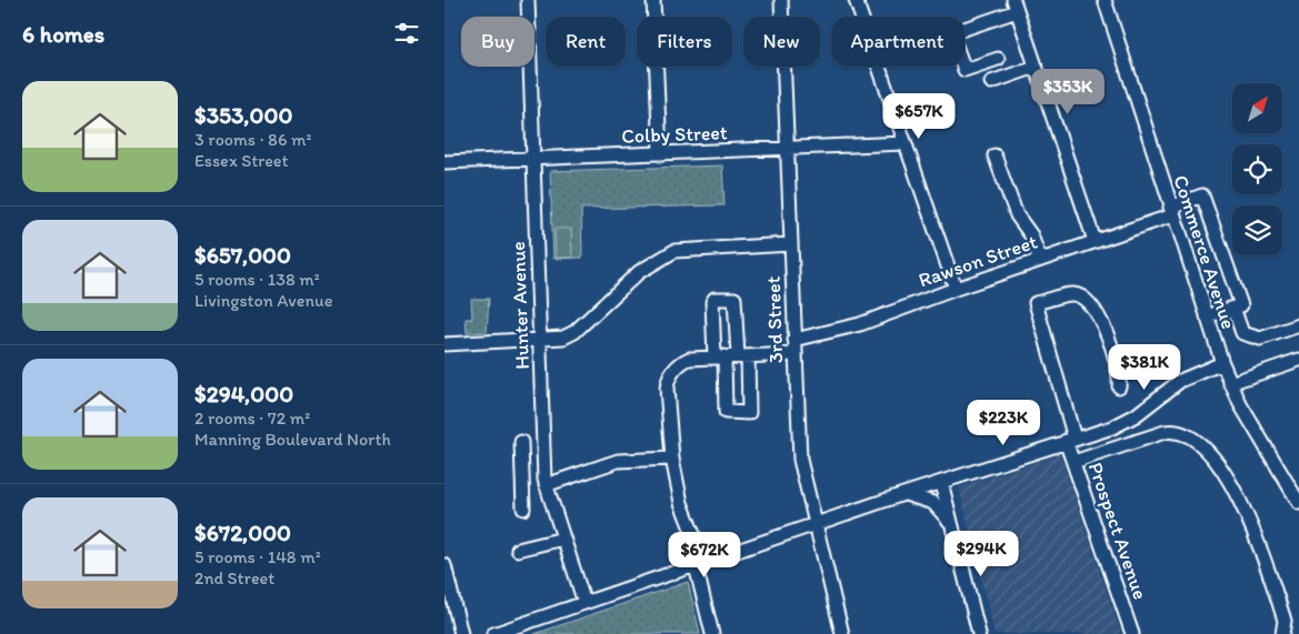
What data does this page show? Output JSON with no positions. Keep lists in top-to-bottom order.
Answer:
{
  "streets": {
    "street": [
      "Colby Street",
      "Commerce Avenue",
      "Rawson Street",
      "Hunter Avenue",
      "3rd Street",
      "Prospect Avenue"
    ]
  },
  "crossings": [
    ["Colby Street", "Hunter Avenue"],
    ["Colby Street", "3rd Street"],
    ["Commerce Avenue", "Rawson Street"],
    ["Rawson Street", "3rd Street"]
  ],
  "north": "top right",
  "page": {
    "heading": "6 homes",
    "chip": [
      "Buy",
      "Rent",
      "Filters",
      "New",
      "Apartment"
    ],
    "list": [
      {
        "name": "$353,000",
        "note": "3 rooms · 86 m² · Essex Street"
      },
      {
        "name": "$657,000",
        "note": "5 rooms · 138 m² · Livingston Avenue"
      },
      {
        "name": "$294,000",
        "note": "2 rooms · 72 m² · Manning Boulevard North"
      },
      {
        "name": "$672,000",
        "note": "5 rooms · 148 m² · 2nd Street"
      }
    ],
    "price": [
      "$353K",
      "$657K",
      "$381K",
      "$223K",
      "$294K",
      "$672K"
    ]
  }
}
